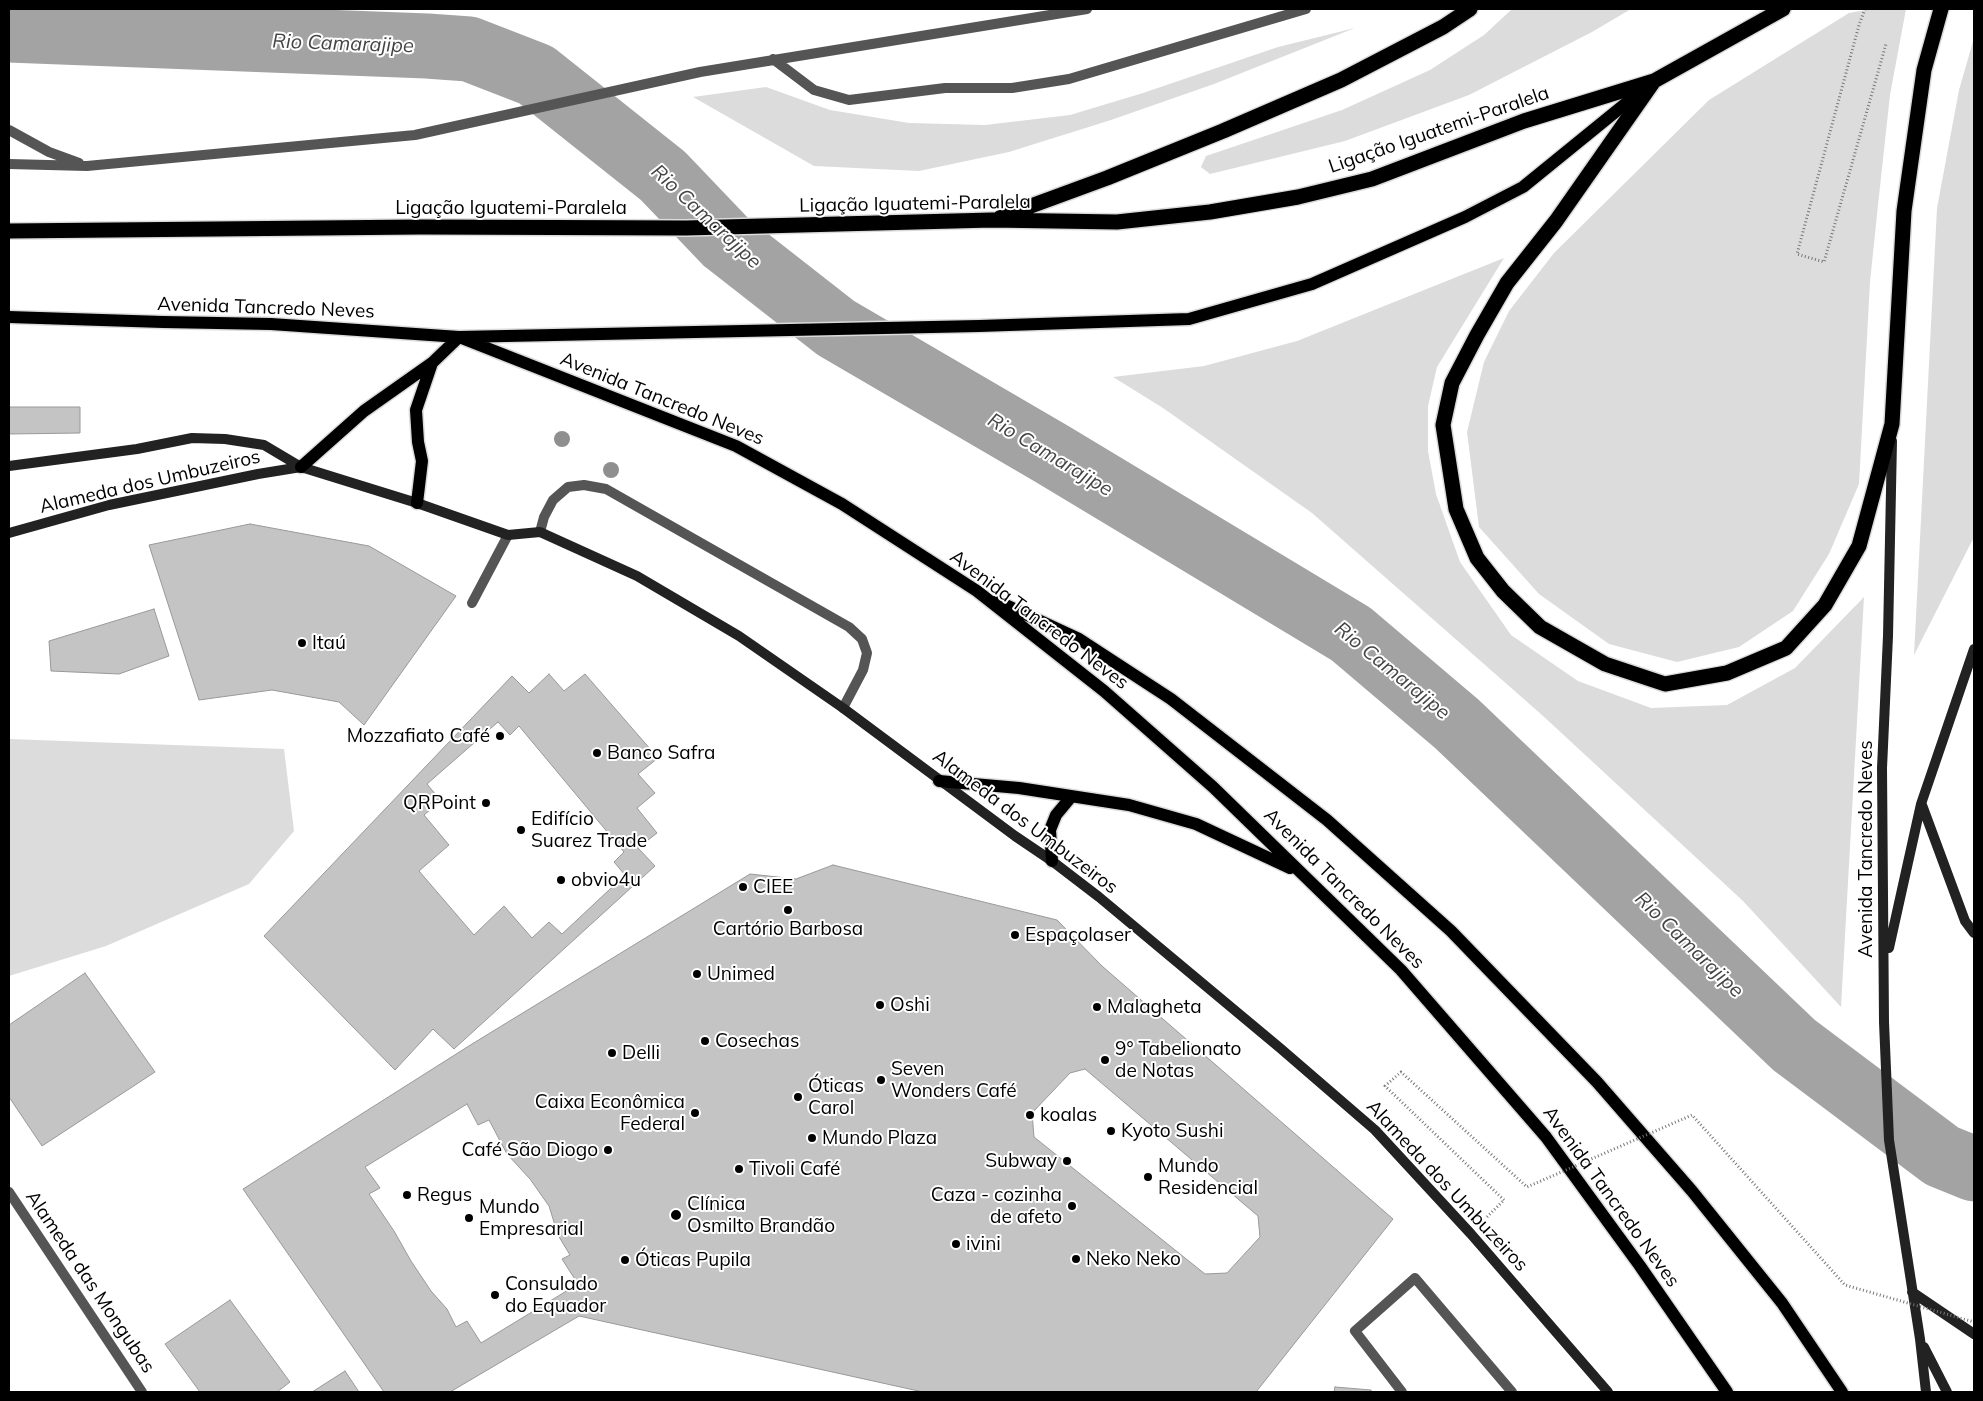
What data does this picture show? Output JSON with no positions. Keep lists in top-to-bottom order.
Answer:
{
  "streets": {
    "highway": ["Ligação Iguatemi-Paralela"],
    "main road": ["Avenida Tancredo Neves"],
    "street": ["Alameda dos Umbuzeiros", "Alameda das Mongubas"]
  },
  "water": ["Rio Camarajipe"],
  "places": [
    "Itaú",
    "Mozzafiato Café",
    "Banco Safra",
    "QRPoint",
    "Edifício Suarez Trade",
    "obvio4u",
    "CIEE",
    "Cartório Barbosa",
    "Espaçolaser",
    "Unimed",
    "Oshi",
    "Malagheta",
    "Cosechas",
    "Delli",
    "9° Tabelionato de Notas",
    "Seven Wonders Café",
    "Óticas Carol",
    "Caixa Econômica Federal",
    "koalas",
    "Kyoto Sushi",
    "Mundo Plaza",
    "Café São Diogo",
    "Subway",
    "Tivoli Café",
    "Mundo Residencial",
    "Regus",
    "Caza - cozinha de afeto",
    "Clínica Osmilto Brandão",
    "Mundo Empresarial",
    "ivini",
    "Neko Neko",
    "Óticas Pupila",
    "Consulado do Equador"
  ]
}
